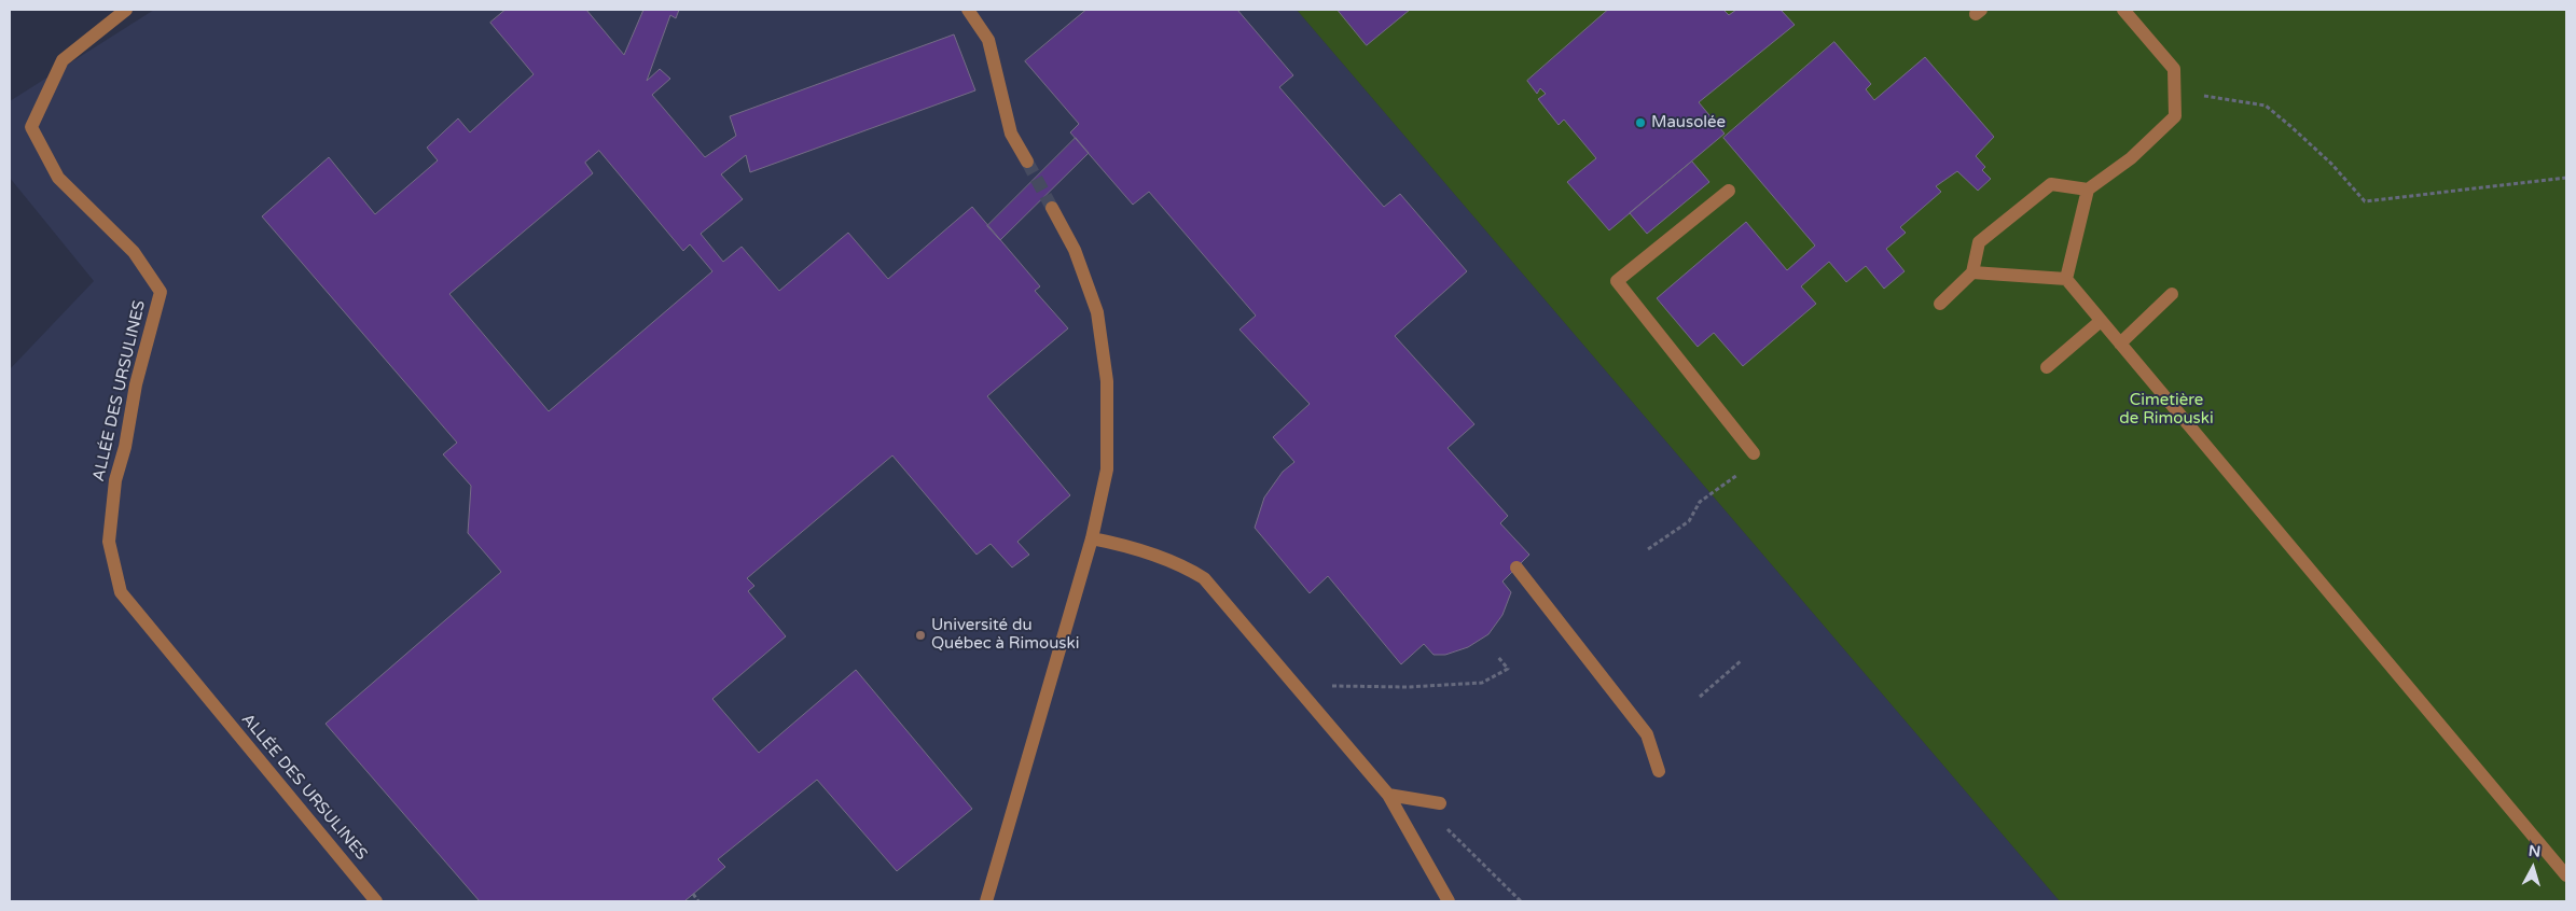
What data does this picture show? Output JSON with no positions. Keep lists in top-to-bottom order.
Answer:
{
  "streets": {
    "street": ["ALLÉE DES URSULINES"]
  },
  "parks": ["Cimetière de Rimouski"],
  "places": ["Mausolée", "Université du Québec à Rimouski"],
  "north": "top"
}
